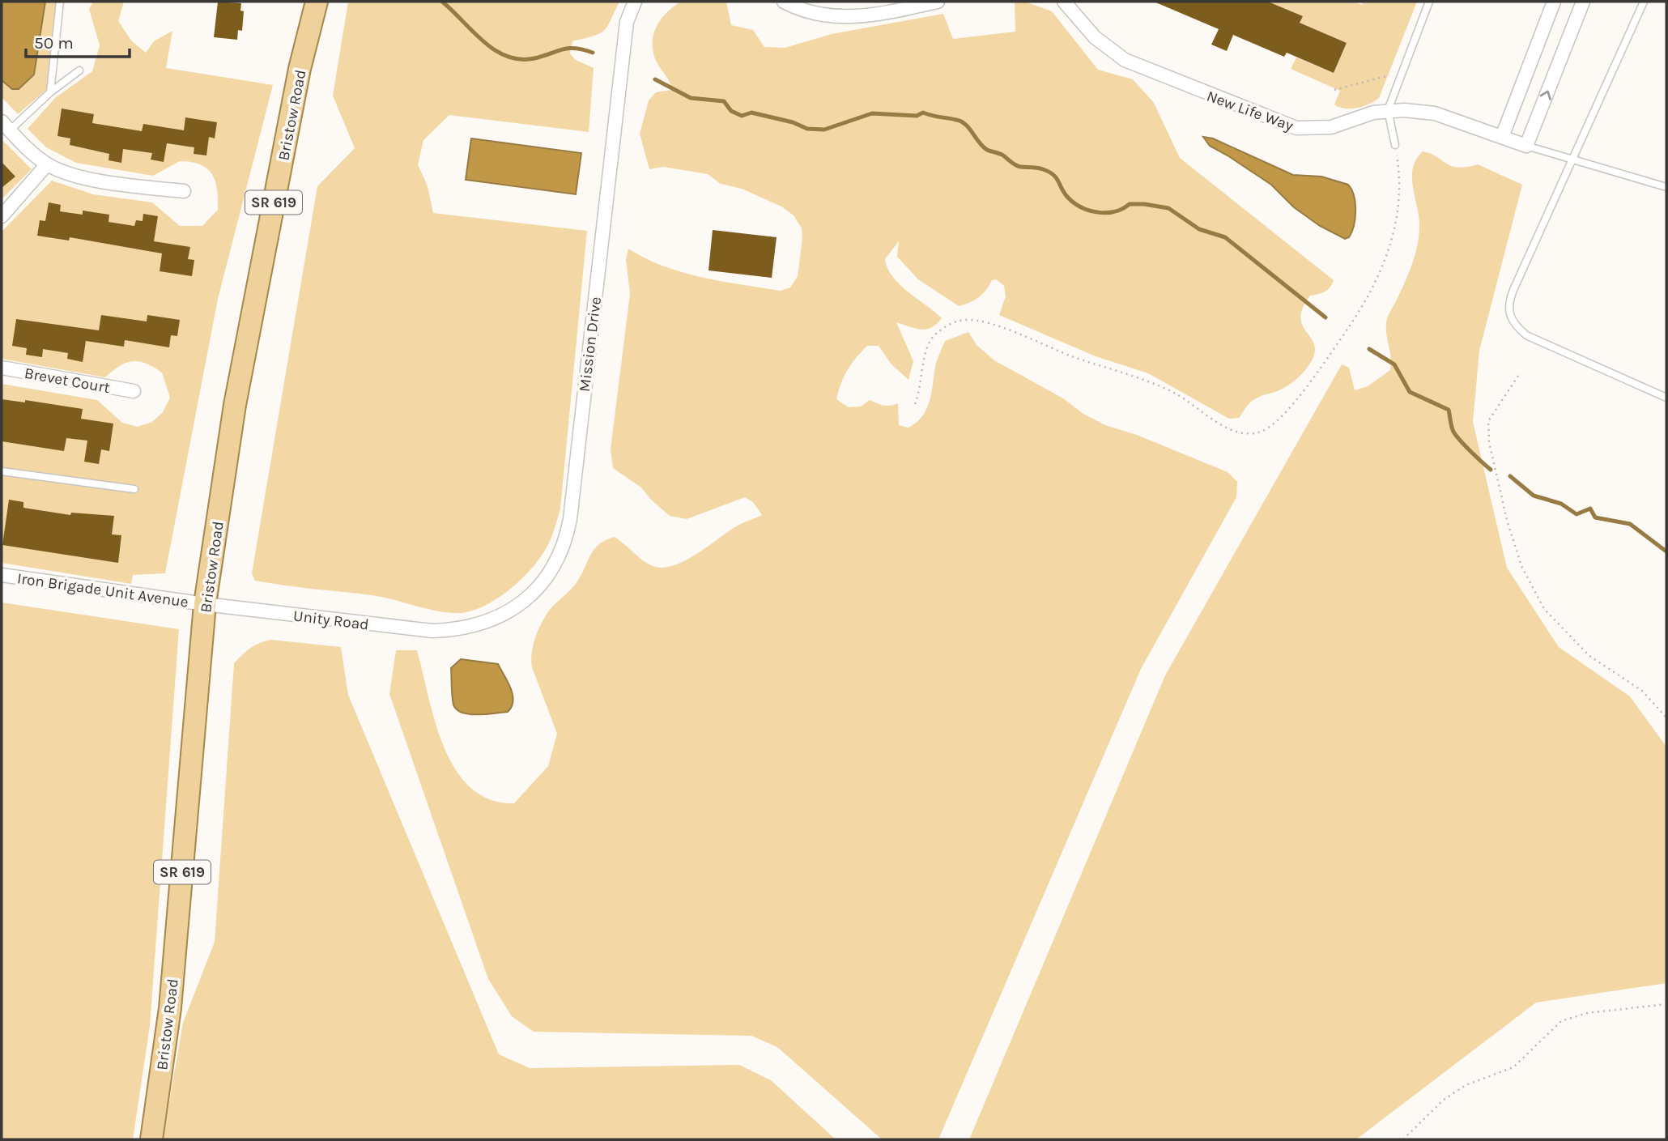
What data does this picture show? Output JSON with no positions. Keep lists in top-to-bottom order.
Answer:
{
  "streets": {
    "main road": ["Bristow Road", "SR 619"],
    "street": [
      "New Life Way",
      "Mission Drive",
      "Brevet Court",
      "Iron Brigade Unit Avenue",
      "Unity Road"
    ]
  },
  "crossings": [
    ["Bristow Road", "Iron Brigade Unit Avenue"],
    ["Bristow Road", "Unity Road"],
    ["Mission Drive", "Unity Road"],
    ["Iron Brigade Unit Avenue", "Unity Road"]
  ],
  "scale_bar": "50 m"
}
